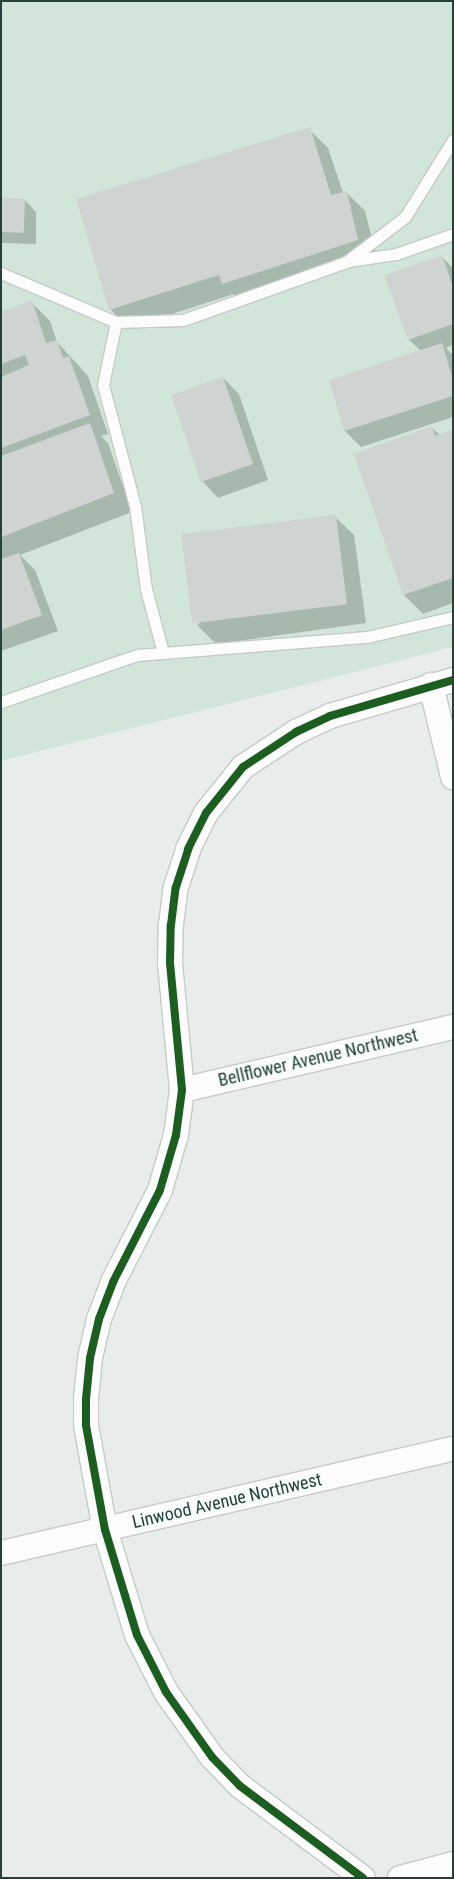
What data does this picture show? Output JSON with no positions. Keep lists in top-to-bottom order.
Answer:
{
  "streets": {
    "street": ["Bellflower Avenue Northwest", "Linwood Avenue Northwest"]
  }
}
